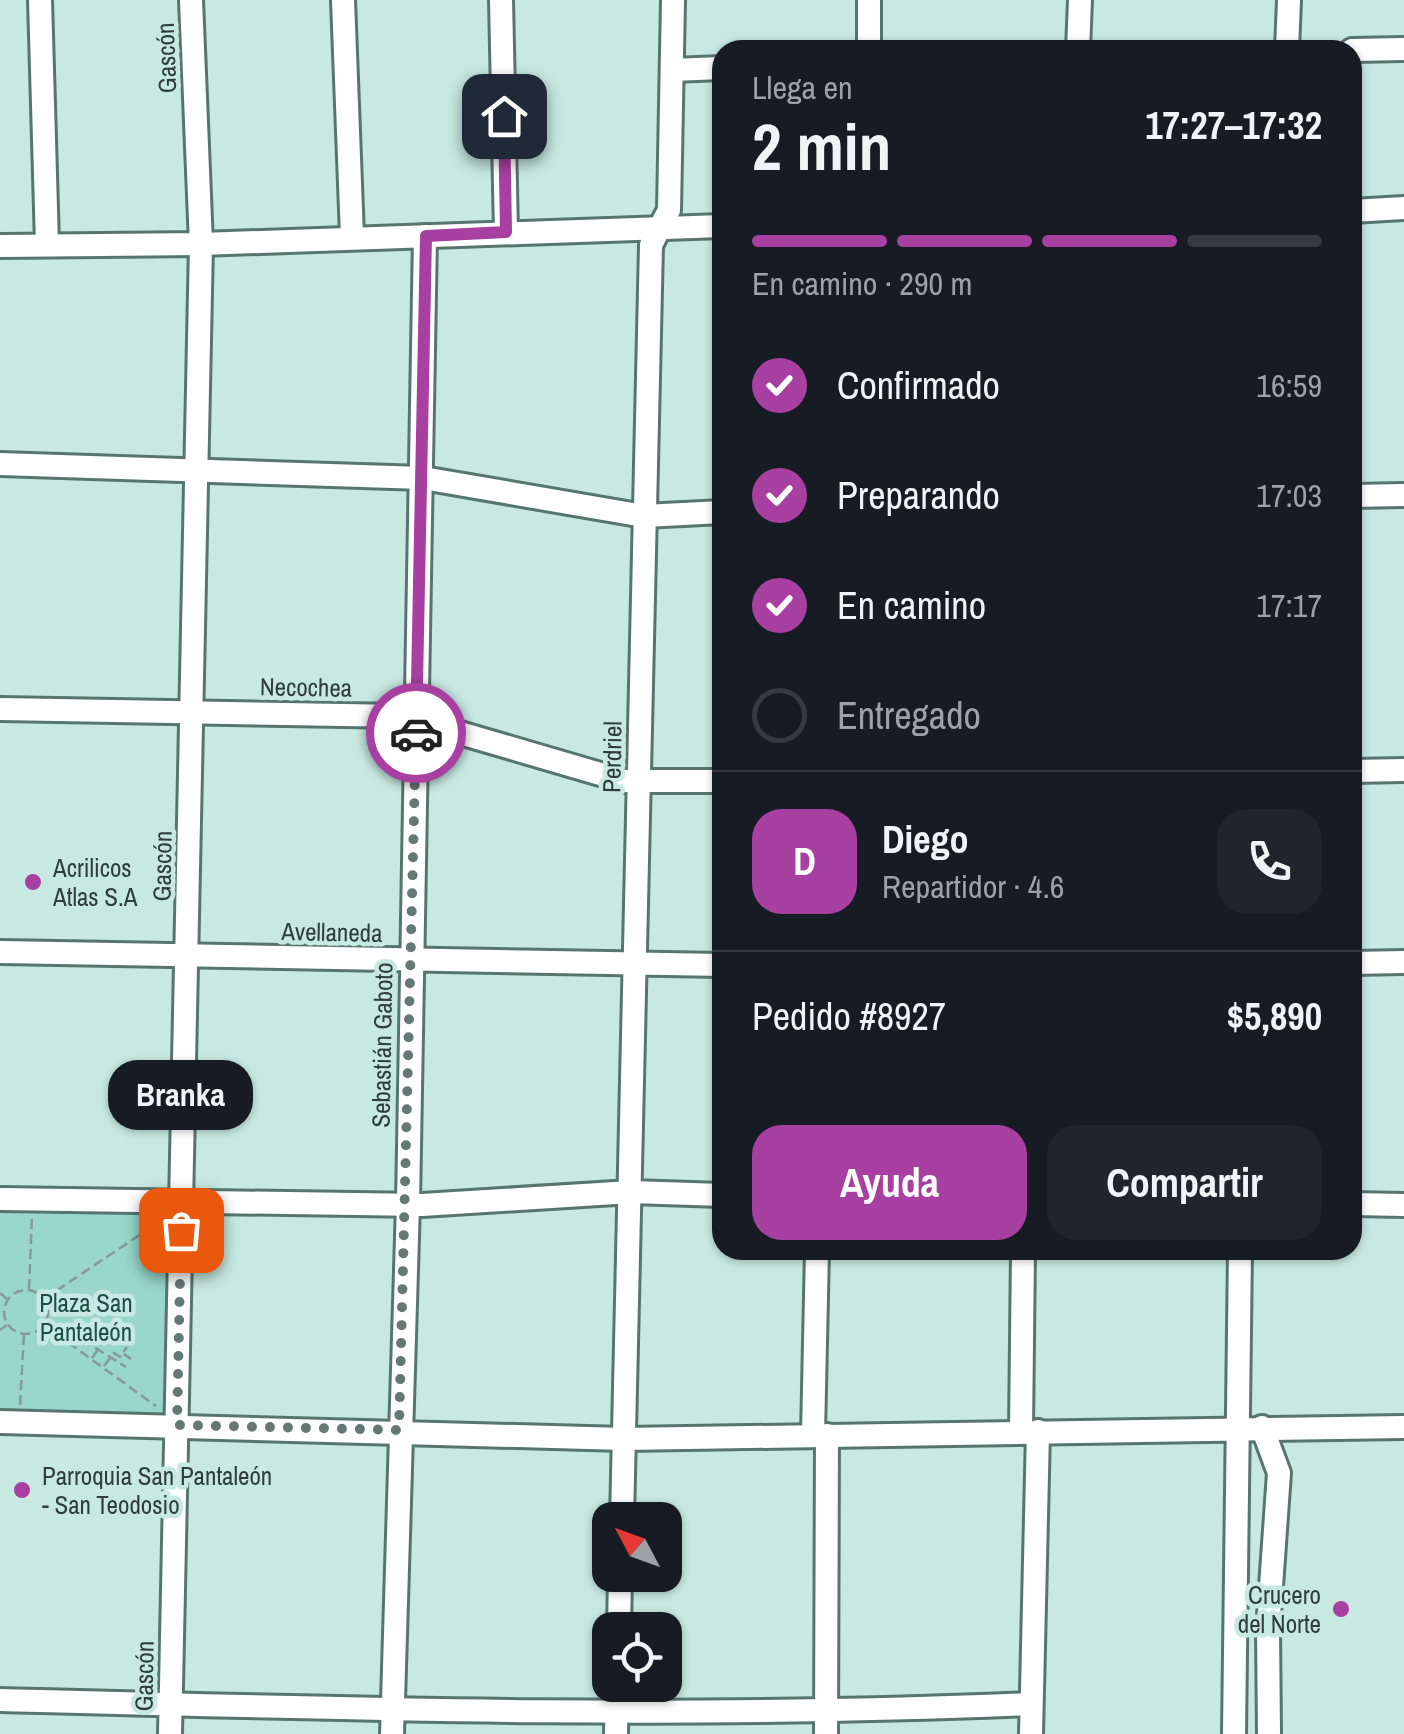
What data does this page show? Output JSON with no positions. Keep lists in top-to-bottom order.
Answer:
{
  "streets": {
    "street": [
      "Gascón",
      "Necochea",
      "Perdriel",
      "Avellaneda",
      "Sebastián Gaboto"
    ]
  },
  "crossings": [
    ["Gascón", "Necochea"],
    ["Gascón", "Avellaneda"],
    ["Necochea", "Perdriel"],
    ["Necochea", "Sebastián Gaboto"],
    ["Perdriel", "Avellaneda"],
    ["Avellaneda", "Sebastián Gaboto"]
  ],
  "parks": ["Plaza San Pantaleón"],
  "places": [
    "Acrilicos Atlas S.A",
    "Branka",
    "Parroquia San Pantaleón - San Teodosio",
    "Crucero del Norte"
  ],
  "north": "top left",
  "page": {
    "heading": ["2 min", "Llega en", "17:27–17:32"],
    "panel": [
      "Diego",
      "Repartidor · 4.6",
      "Pedido #8927",
      "$5,890"
    ],
    "bar": "En camino · 290 m",
    "list": [
      ["Confirmado", "16:59"],
      ["Preparando", "17:03"],
      ["En camino", "17:17"],
      "Entregado"
    ],
    "round": "D",
    "bubble": "Branka",
    "buttons": ["Ayuda", "Compartir"]
  }
}
